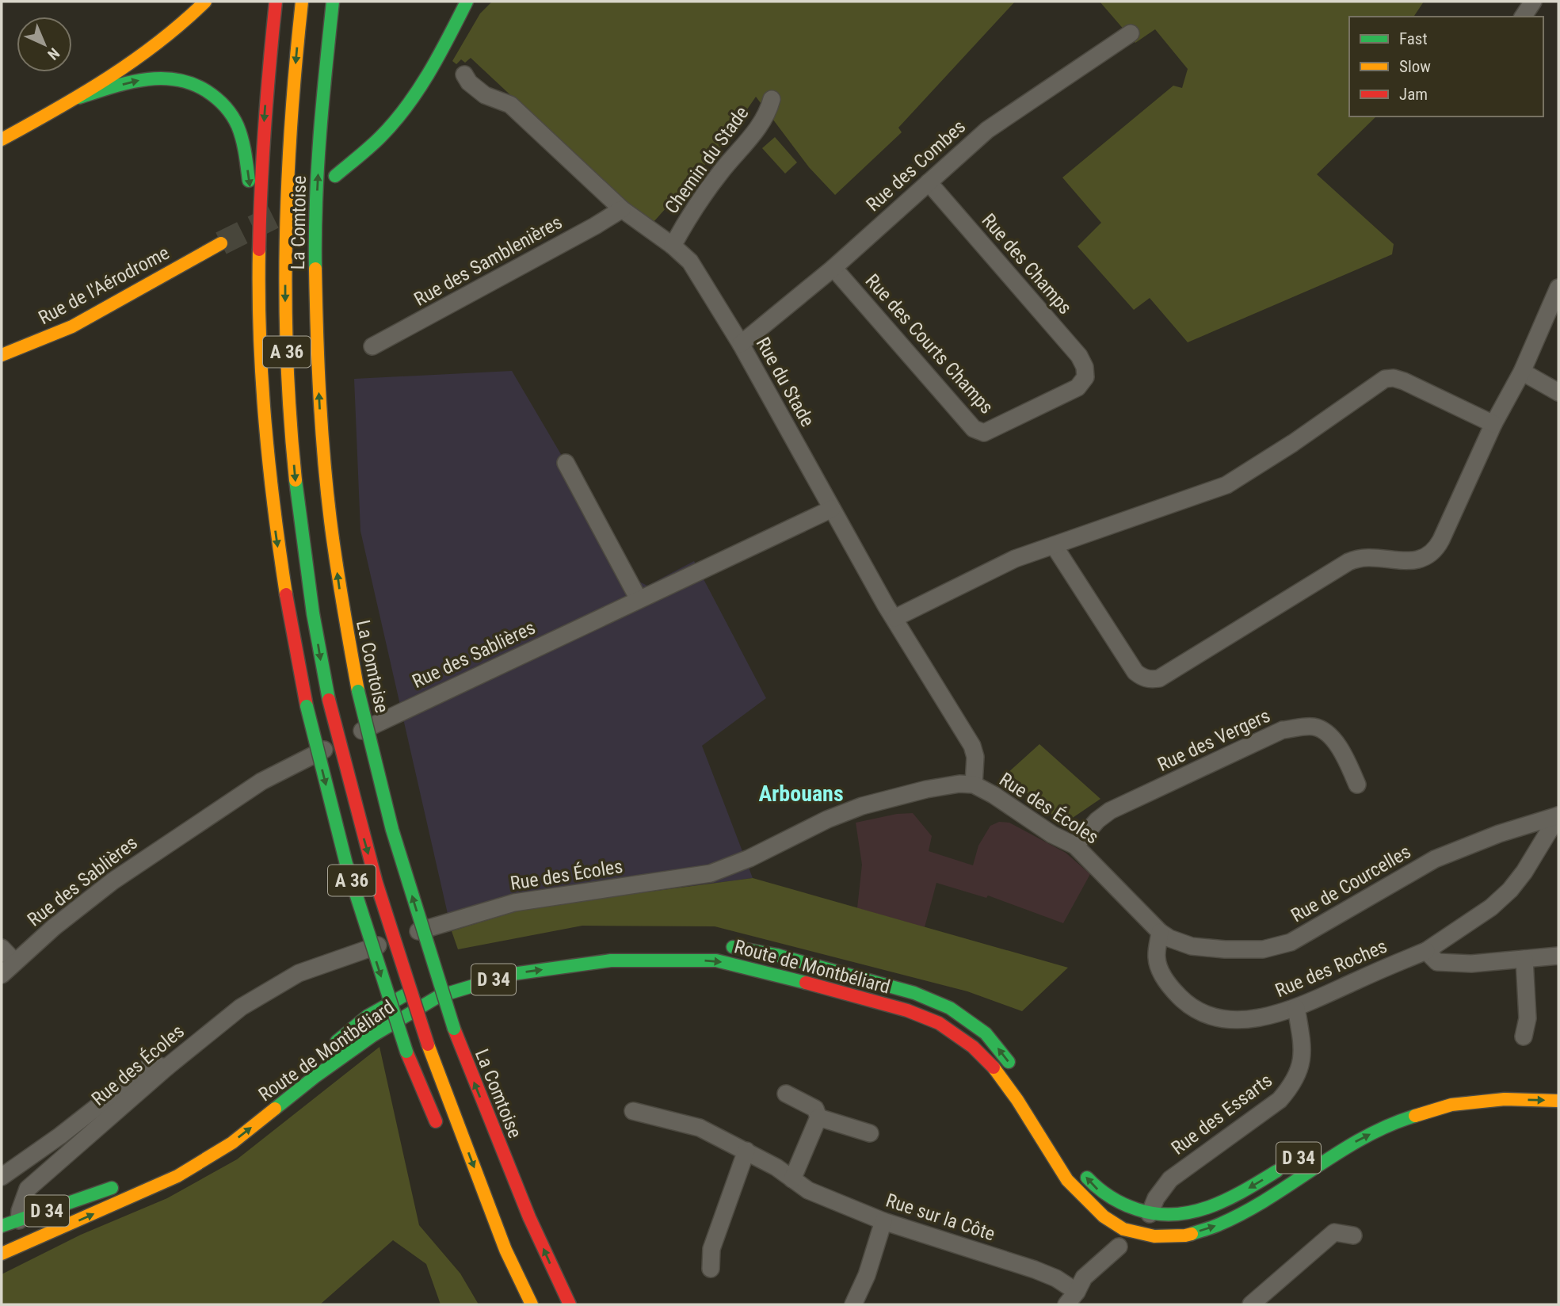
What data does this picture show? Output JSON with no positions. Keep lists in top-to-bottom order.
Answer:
{
  "streets": {
    "main road": [
      "La Comtoise",
      "Rue de l'Aérodrome",
      "A 36",
      "Route de Montbéliard",
      "D 34"
    ],
    "street": [
      "Chemin du Stade",
      "Rue des Combes",
      "Rue des Samblenières",
      "Rue des Champs",
      "Rue des Courts Champs",
      "Rue du Stade",
      "Rue des Sablières",
      "Rue des Vergers",
      "Rue des Écoles",
      "Rue de Courcelles",
      "Rue des Roches",
      "Rue des Essarts",
      "Rue sur la Côte"
    ]
  },
  "crossings": [
    ["Chemin du Stade", "Rue du Stade"],
    ["Rue des Combes", "Rue des Champs"],
    ["Rue des Combes", "Rue des Courts Champs"],
    ["Rue des Combes", "Rue du Stade"],
    ["Rue des Samblenières", "Rue du Stade"],
    ["Rue des Champs", "Rue des Courts Champs"],
    ["Rue du Stade", "Rue des Sablières"],
    ["Rue du Stade", "Rue des Écoles"],
    ["Rue des Vergers", "Rue des Écoles"],
    ["Rue des Écoles", "Rue de Courcelles"],
    ["Rue des Écoles", "Rue des Roches"],
    ["Rue des Écoles", "D 34"],
    ["Rue de Courcelles", "Rue des Roches"],
    ["Rue des Roches", "Rue des Essarts"],
    ["D 34", "Rue des Essarts"]
  ],
  "districts": ["Arbouans"],
  "legend": ["Fast", "Slow", "Jam"],
  "north": "bottom right"
}
